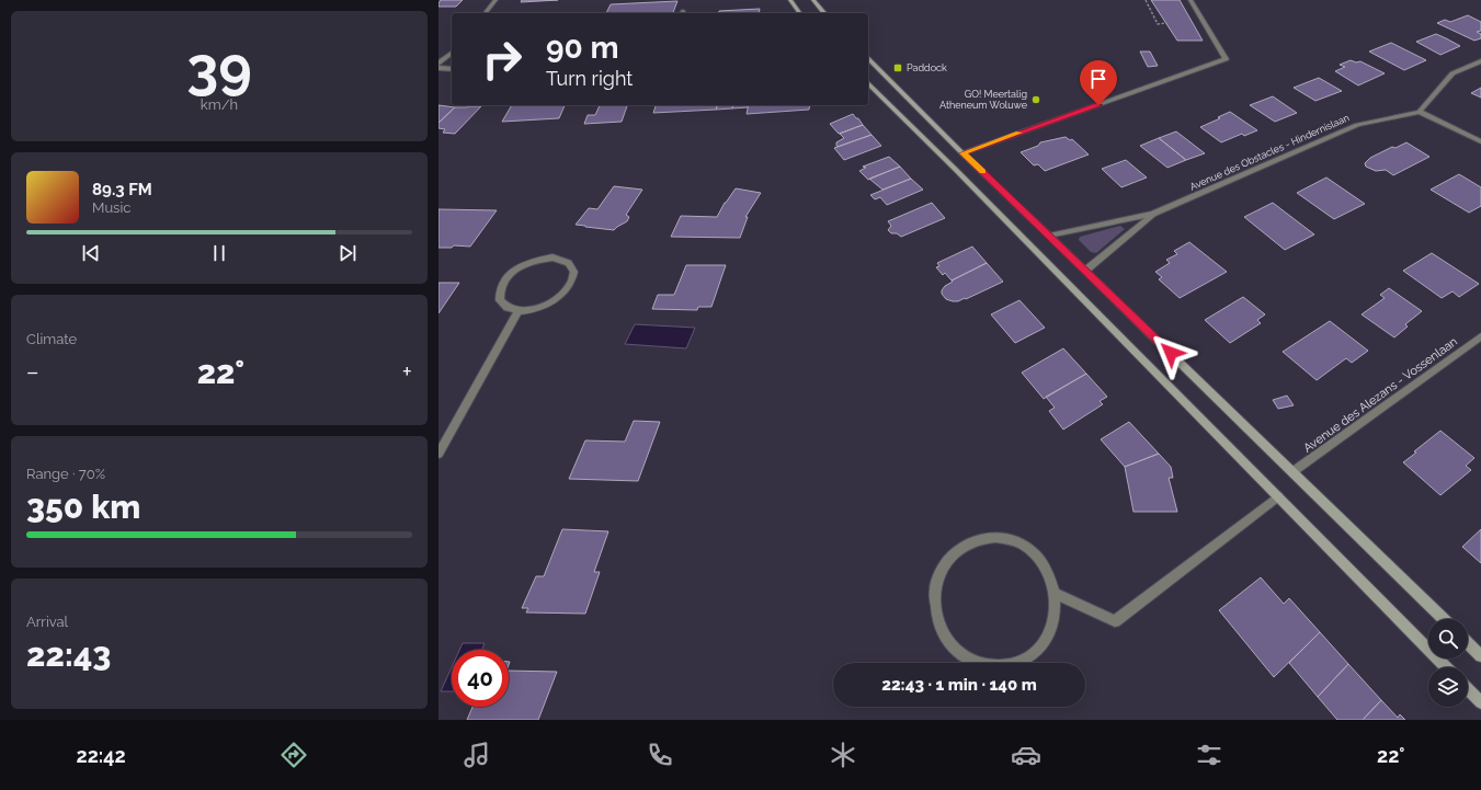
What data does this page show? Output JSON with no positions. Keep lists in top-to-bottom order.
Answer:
{
  "streets": {
    "street": ["Avenue des Obstacles - Hindernislaan", "Avenue des Alezans - Vossenlaan"]
  },
  "places": {
    "transit": ["Paddock"],
    "other": ["GO! Meertalig Atheneum Woluwe"]
  },
  "page": {
    "tile": [
      ["39", "km/h"],
      "Climate",
      ["Range · 70%", "350 km"],
      ["Arrival", "22:43"]
    ],
    "turn": ["90 m", "Turn right"],
    "song": ["89.3 FM", "Music"],
    "heat": ["−", "22°", "+"],
    "limit": "40",
    "trip": "22:43 · 1 min · 140 m",
    "tabs": ["22:42", "22°"]
  }
}
